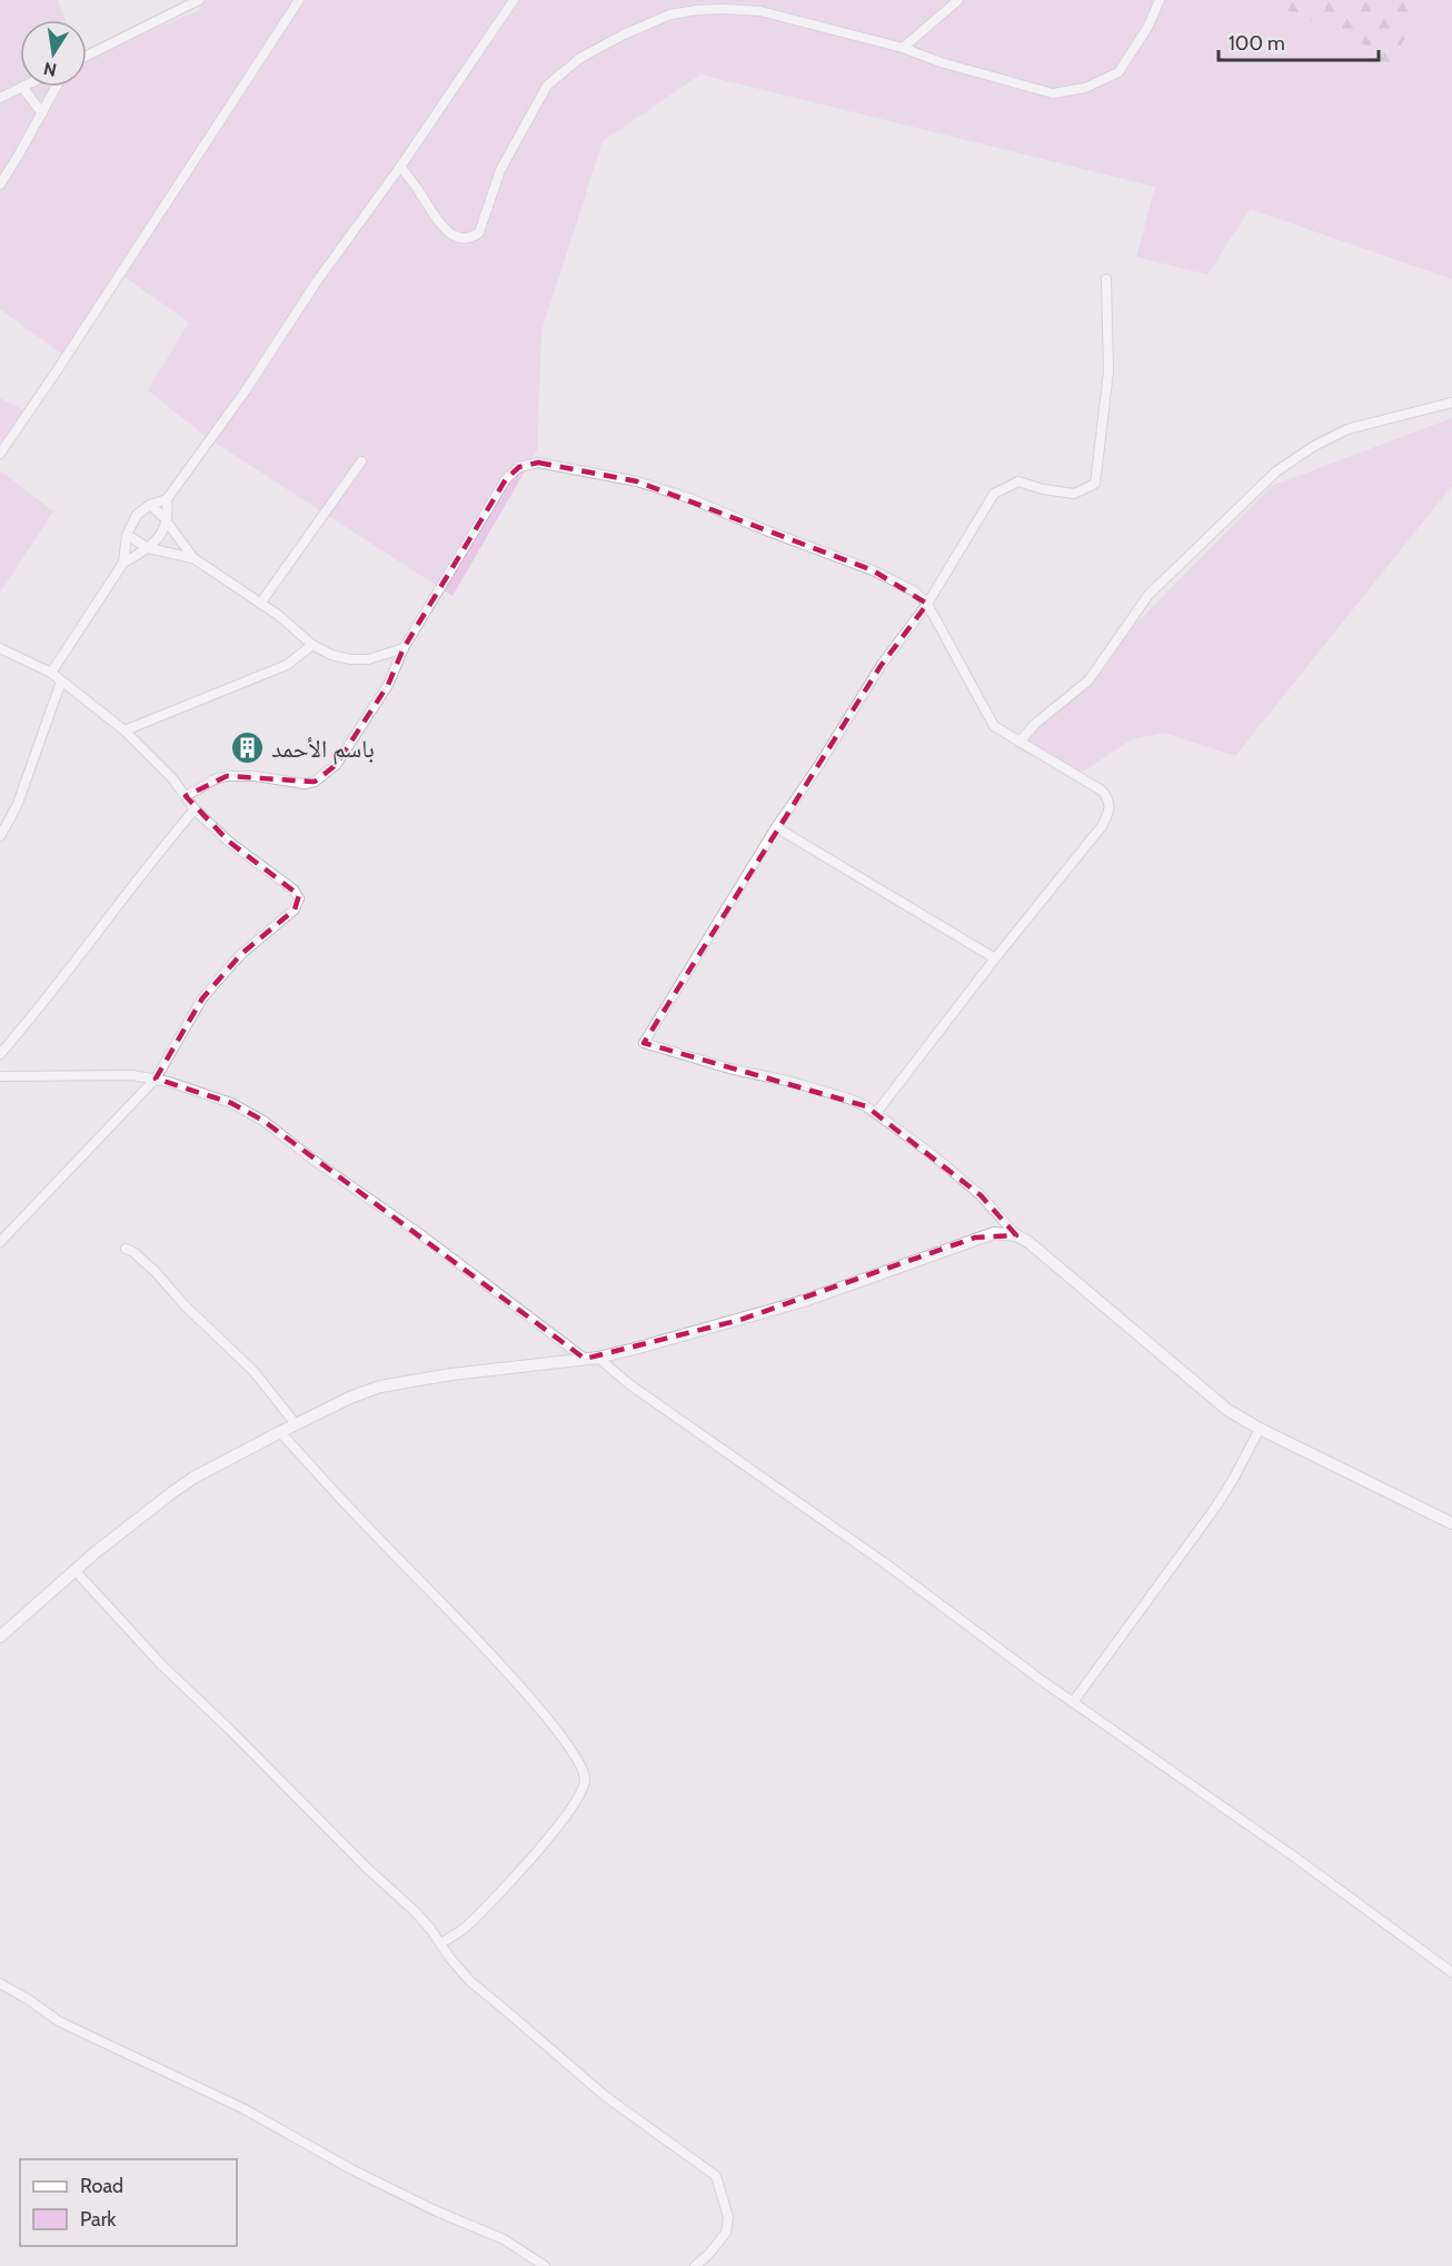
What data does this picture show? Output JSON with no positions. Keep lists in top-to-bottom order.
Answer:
{
  "places": {
    "building": ["باسم الأحمد"]
  },
  "legend": ["Road", "Park"],
  "scale_bar": "100 m",
  "north": "bottom"
}
